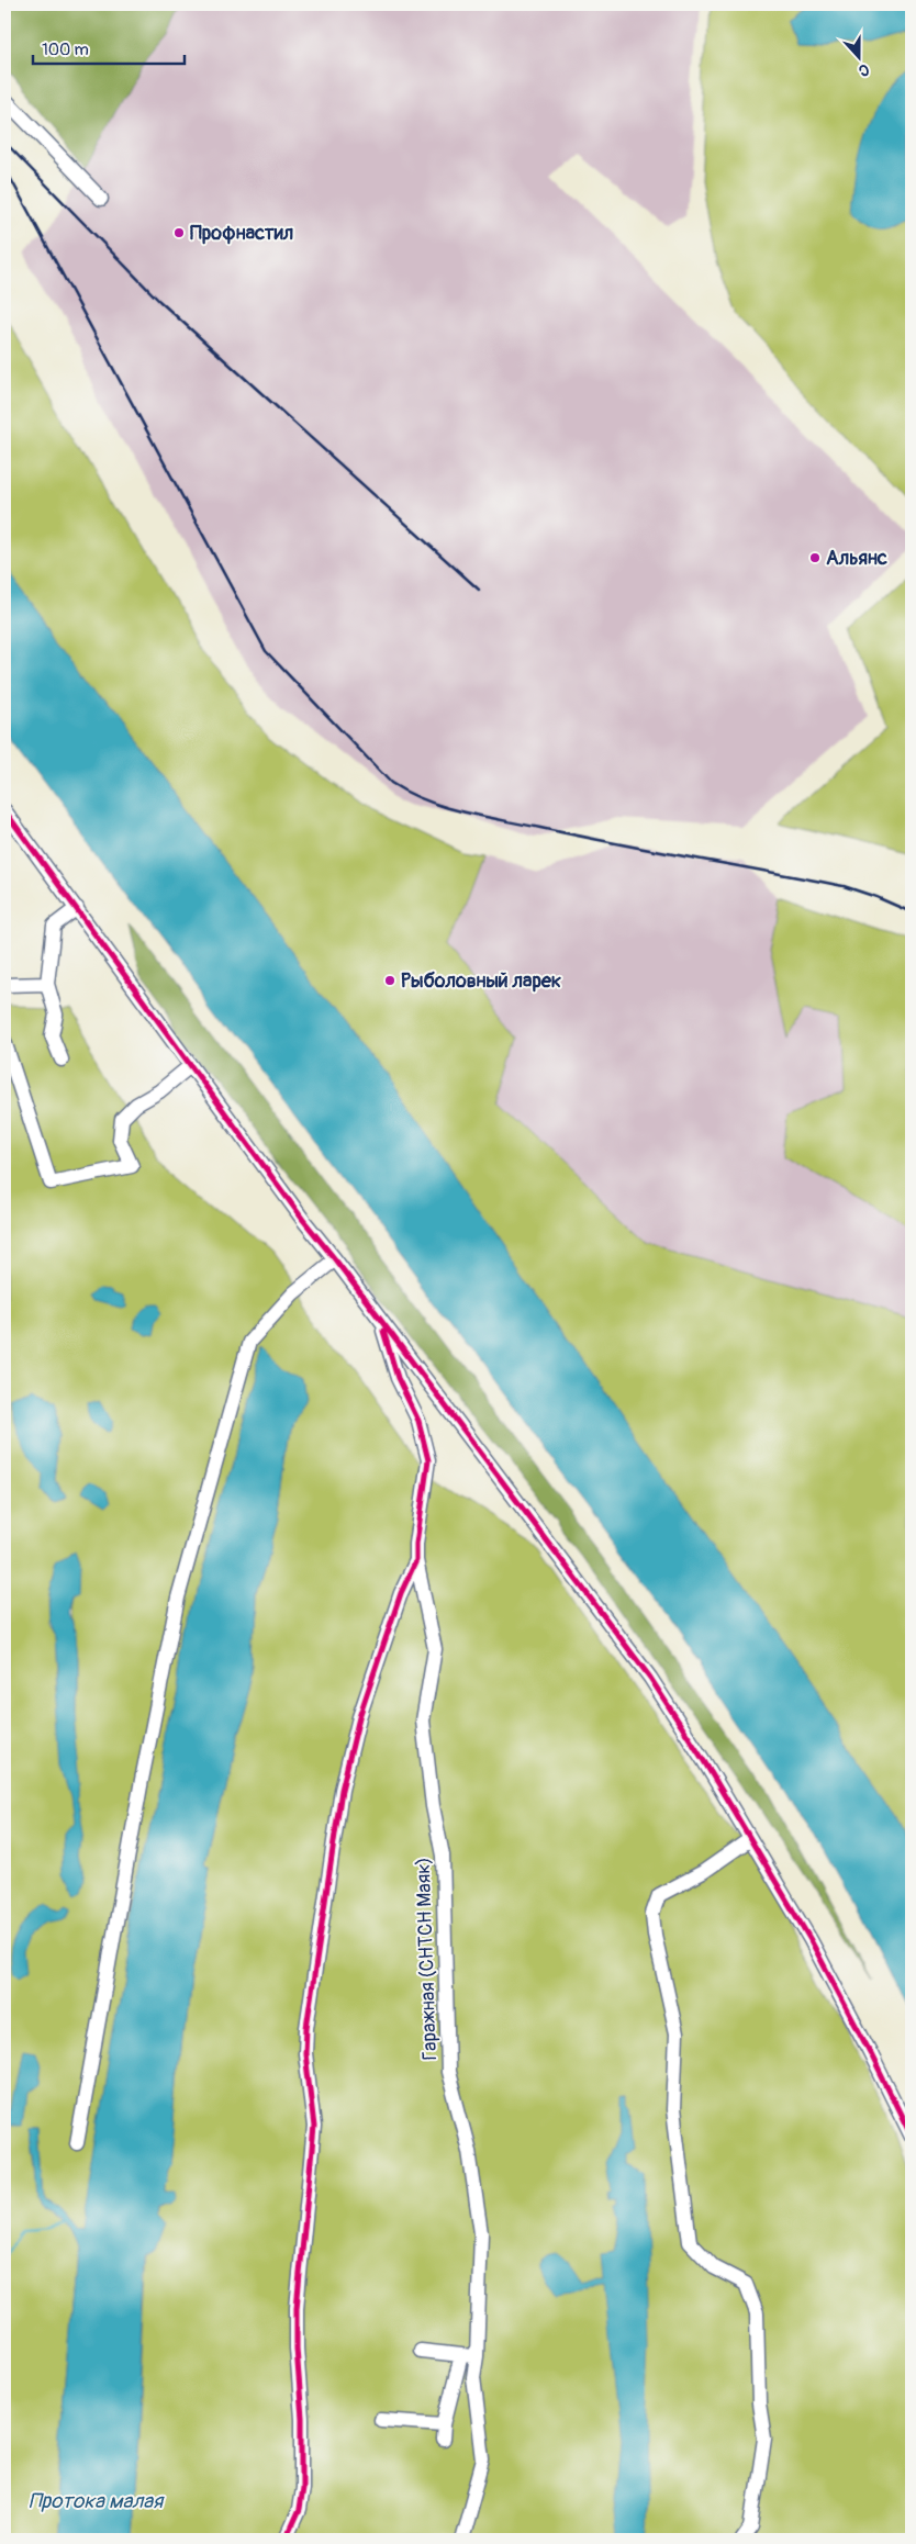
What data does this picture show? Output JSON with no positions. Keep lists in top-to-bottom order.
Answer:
{
  "streets": {
    "street": ["Гаражная (СНТСН Маяк)"]
  },
  "water": ["Протока малая"],
  "places": ["Профнастил", "Альянс", "Рыболовный ларек"],
  "scale_bar": "100 m",
  "north": "bottom"
}
